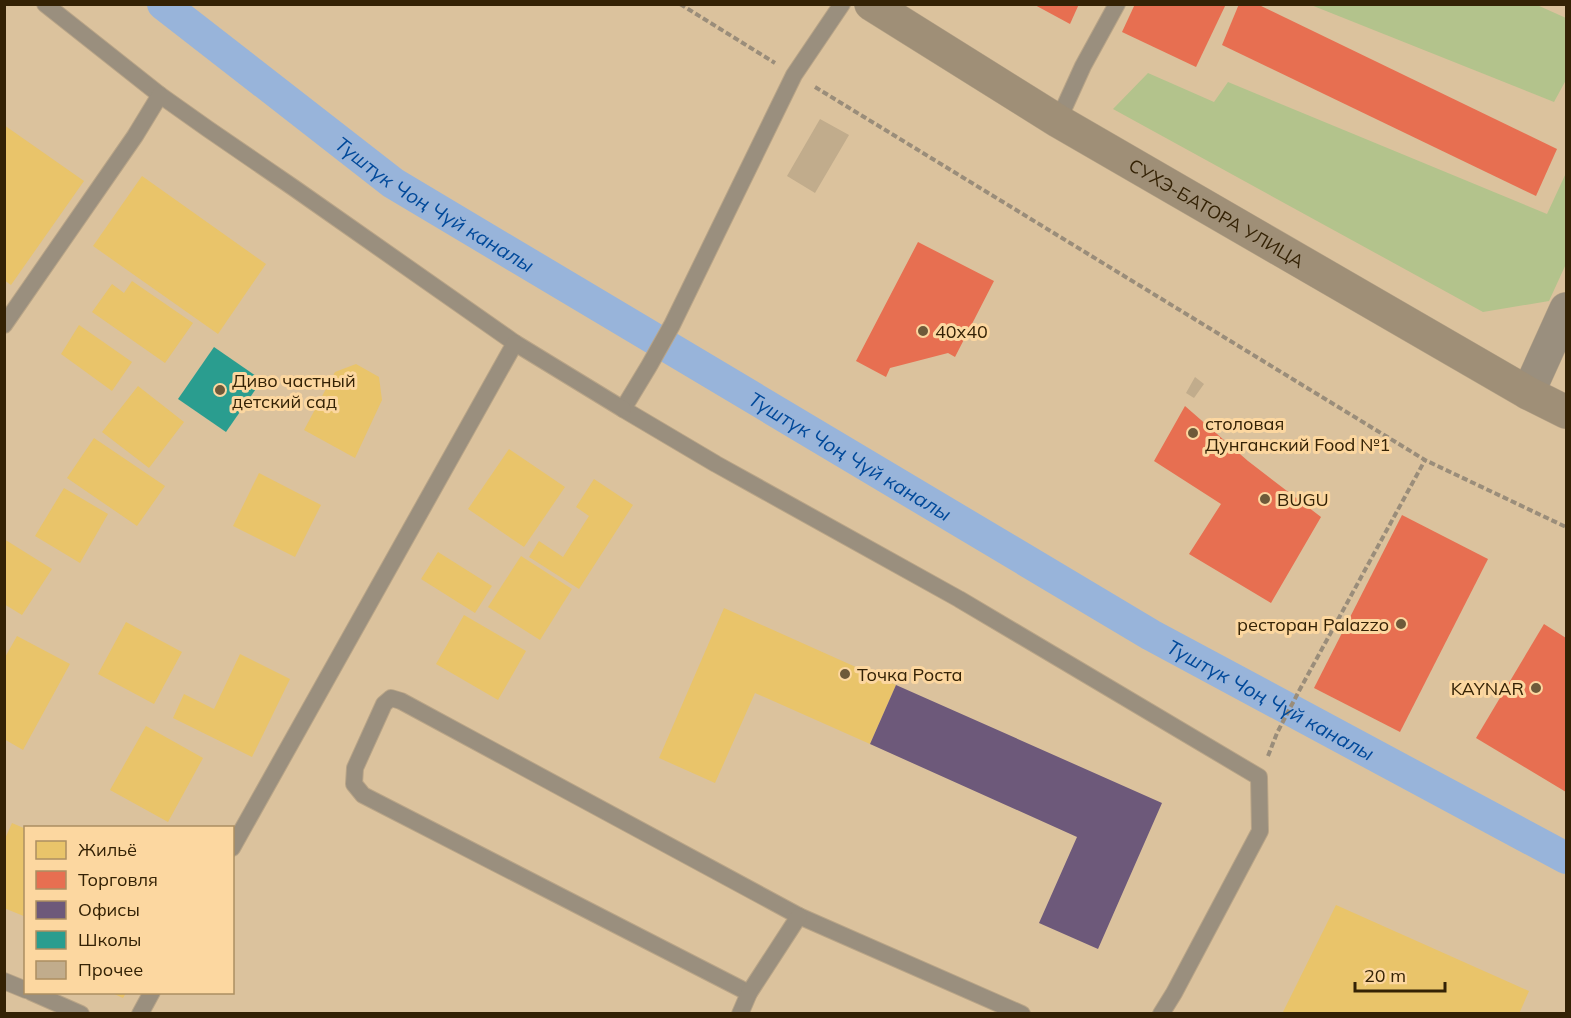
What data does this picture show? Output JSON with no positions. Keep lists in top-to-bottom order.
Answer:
{
  "streets": {
    "main road": ["СУХЭ-БАТОРА УЛИЦА"]
  },
  "water": ["Түштүк Чоң Чүй каналы"],
  "places": [
    "40x40",
    "Диво частный детский сад",
    "столовая Дунганский Food №1",
    "BUGU",
    "ресторан Palazzo",
    "Точка Роста",
    "KAYNAR"
  ],
  "legend": [
    "Жильё",
    "Торговля",
    "Офисы",
    "Школы",
    "Прочее"
  ],
  "scale_bar": "20 m"
}
